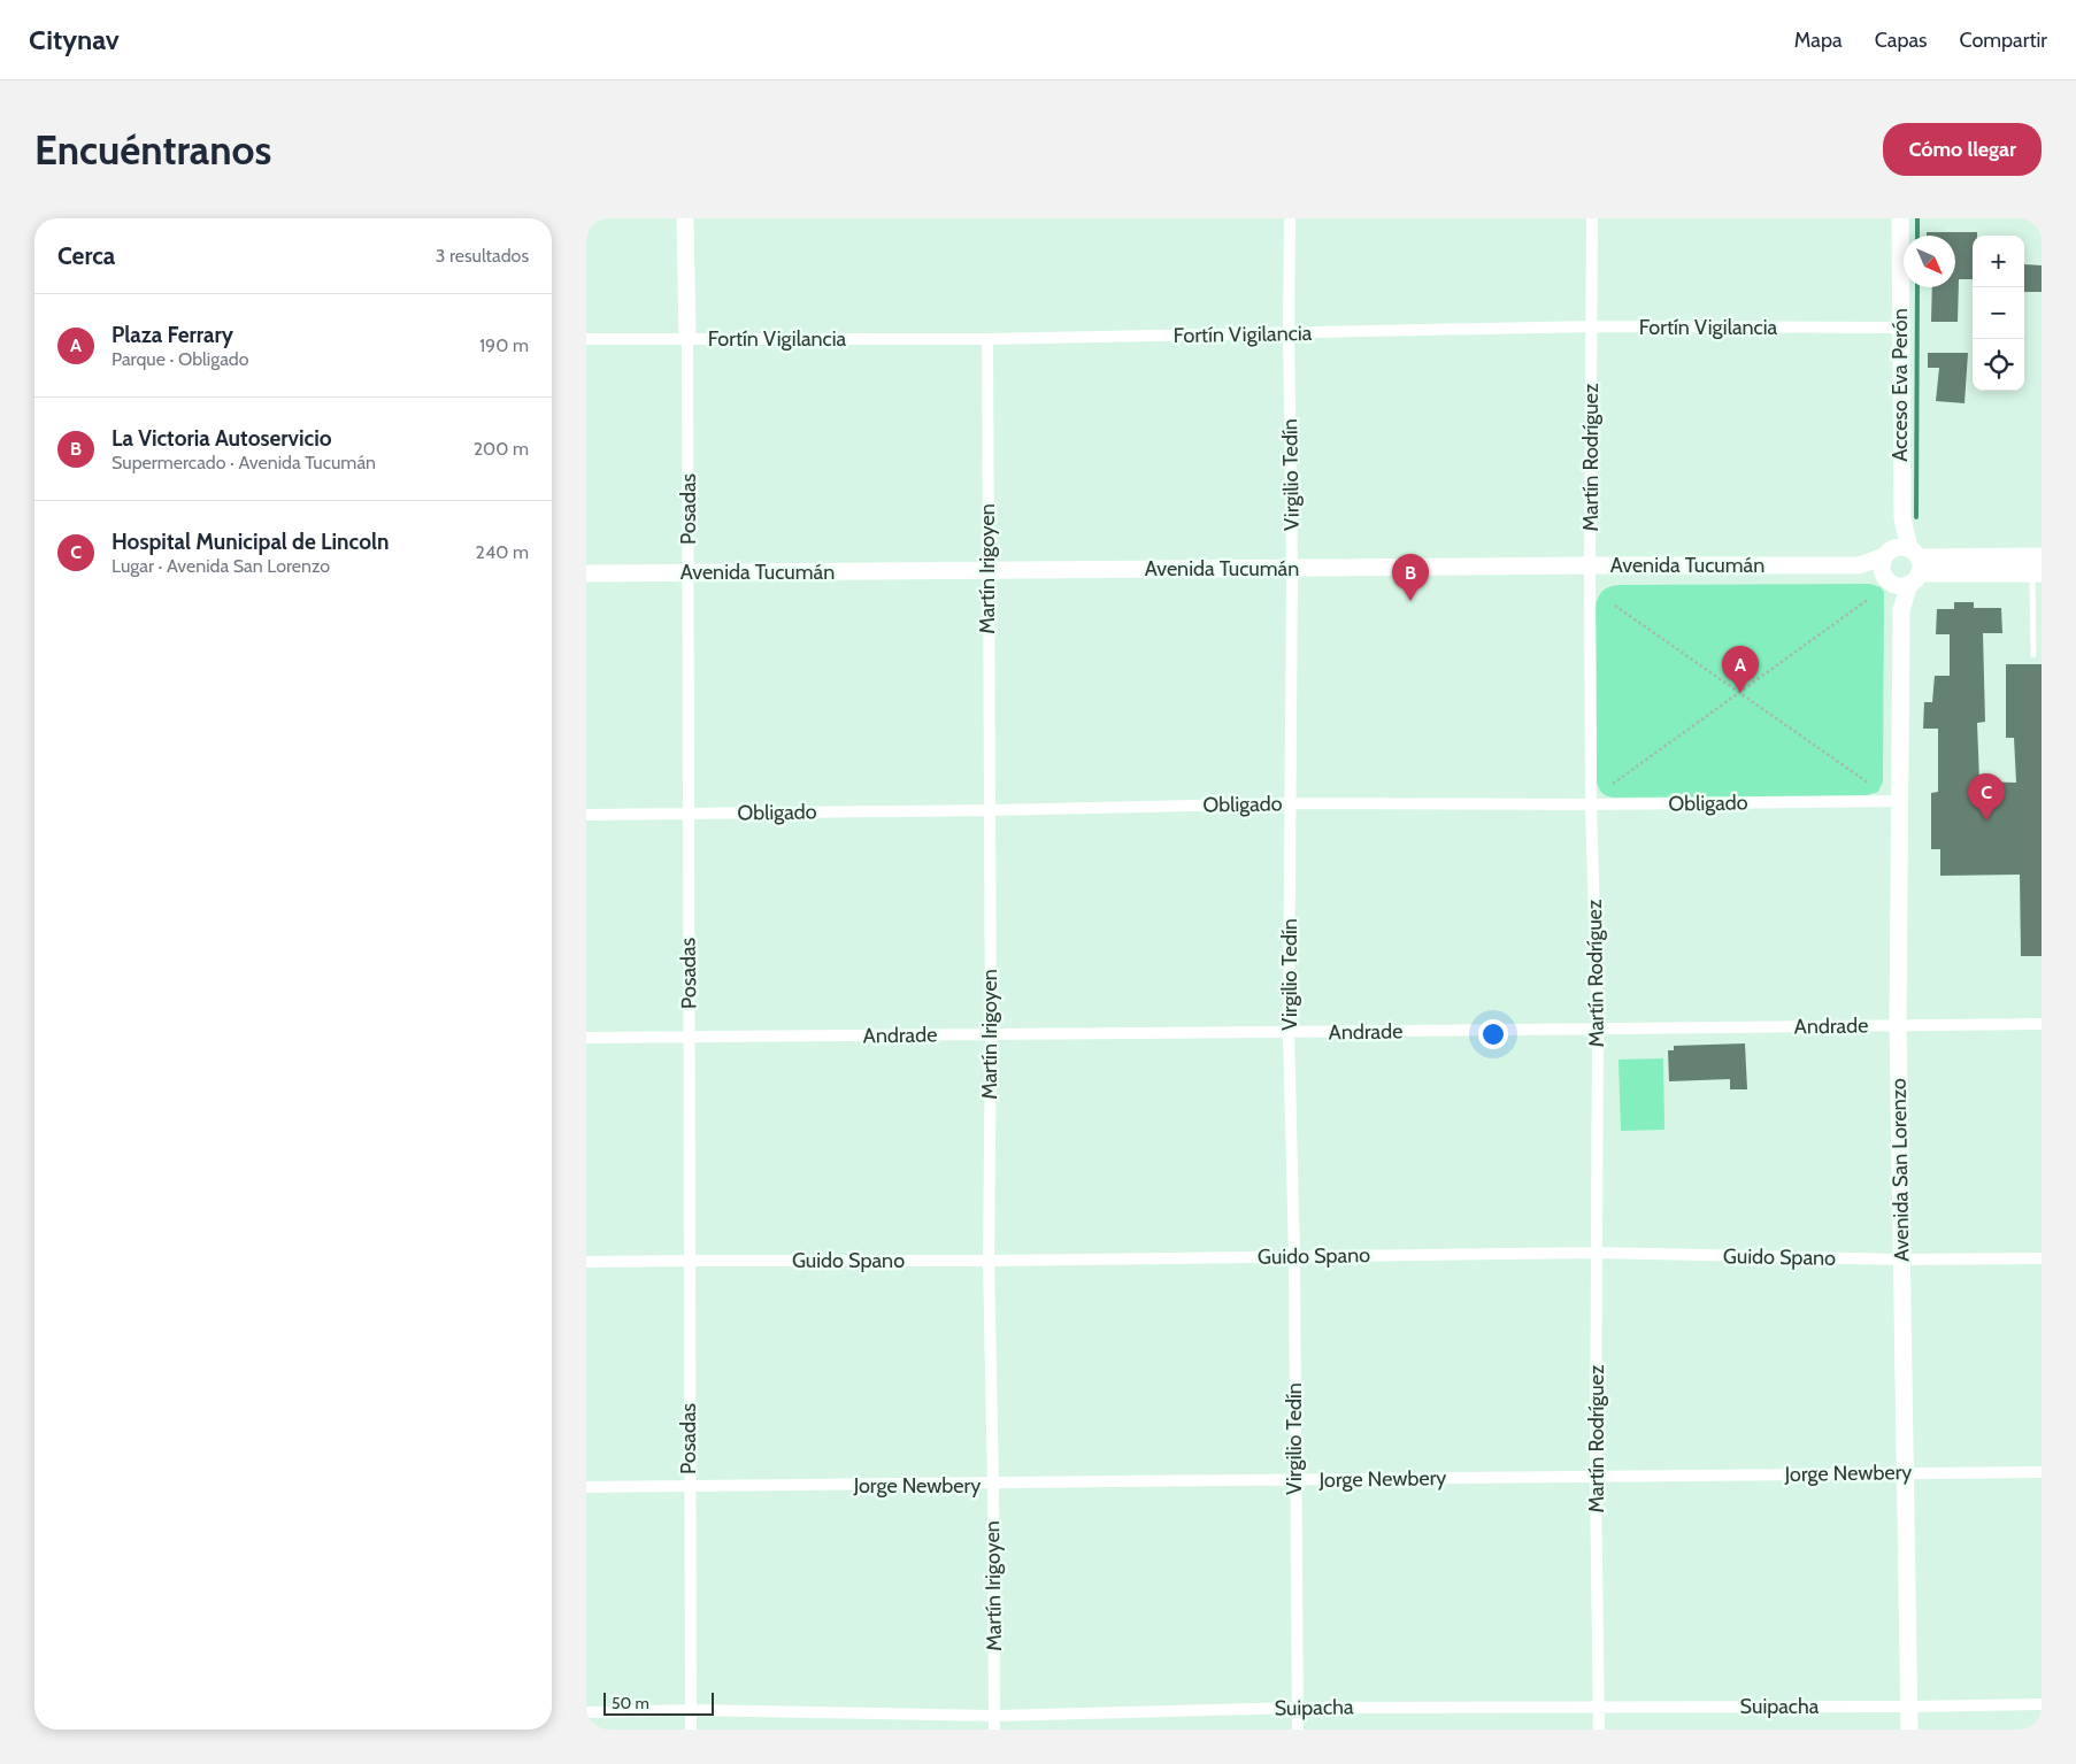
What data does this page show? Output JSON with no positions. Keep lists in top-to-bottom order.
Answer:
{
  "streets": {
    "main road": [
      "Acceso Eva Perón",
      "Posadas",
      "Avenida Tucumán",
      "Avenida San Lorenzo"
    ],
    "street": [
      "Fortín Vigilancia",
      "Martín Rodríguez",
      "Virgilio Tedín",
      "Martín Irigoyen",
      "Obligado",
      "Andrade",
      "Guido Spano",
      "Jorge Newbery",
      "Suipacha"
    ]
  },
  "crossings": [
    ["Fortín Vigilancia", "Acceso Eva Perón"],
    ["Fortín Vigilancia", "Martín Rodríguez"],
    ["Fortín Vigilancia", "Virgilio Tedín"],
    ["Fortín Vigilancia", "Posadas"],
    ["Fortín Vigilancia", "Martín Irigoyen"],
    ["Acceso Eva Perón", "Avenida Tucumán"],
    ["Acceso Eva Perón", "Avenida San Lorenzo"],
    ["Martín Rodríguez", "Avenida Tucumán"],
    ["Martín Rodríguez", "Obligado"],
    ["Martín Rodríguez", "Andrade"],
    ["Martín Rodríguez", "Guido Spano"],
    ["Martín Rodríguez", "Jorge Newbery"],
    ["Martín Rodríguez", "Suipacha"],
    ["Virgilio Tedín", "Avenida Tucumán"],
    ["Virgilio Tedín", "Obligado"],
    ["Virgilio Tedín", "Andrade"],
    ["Virgilio Tedín", "Guido Spano"],
    ["Virgilio Tedín", "Jorge Newbery"],
    ["Virgilio Tedín", "Suipacha"],
    ["Posadas", "Avenida Tucumán"],
    ["Posadas", "Obligado"],
    ["Posadas", "Andrade"],
    ["Posadas", "Guido Spano"],
    ["Posadas", "Jorge Newbery"],
    ["Posadas", "Suipacha"],
    ["Avenida Tucumán", "Martín Irigoyen"],
    ["Avenida Tucumán", "Avenida San Lorenzo"],
    ["Martín Irigoyen", "Obligado"],
    ["Martín Irigoyen", "Andrade"],
    ["Martín Irigoyen", "Guido Spano"],
    ["Martín Irigoyen", "Jorge Newbery"],
    ["Martín Irigoyen", "Suipacha"],
    ["Obligado", "Avenida San Lorenzo"],
    ["Andrade", "Avenida San Lorenzo"],
    ["Avenida San Lorenzo", "Guido Spano"],
    ["Avenida San Lorenzo", "Jorge Newbery"],
    ["Avenida San Lorenzo", "Suipacha"]
  ],
  "scale_bar": "50 m",
  "north": "bottom right",
  "page": {
    "header": "Citynav",
    "nav": ["Mapa", "Capas", "Compartir"],
    "buttons": "Cómo llegar",
    "title": "Encuéntranos",
    "heading": ["Cerca", "3 resultados"],
    "map_buttons": ["+", "−"],
    "list": [
      {
        "mark": "A",
        "name": "Plaza Ferrary",
        "note": "Parque · Obligado",
        "value": "190 m"
      },
      {
        "mark": "B",
        "name": "La Victoria Autoservicio",
        "note": "Supermercado · Avenida Tucumán",
        "value": "200 m"
      },
      {
        "mark": "C",
        "name": "Hospital Municipal de Lincoln",
        "note": "Lugar · Avenida San Lorenzo",
        "value": "240 m"
      }
    ],
    "pins": ["B", "A", "C"],
    "scale": "50 m"
  }
}
